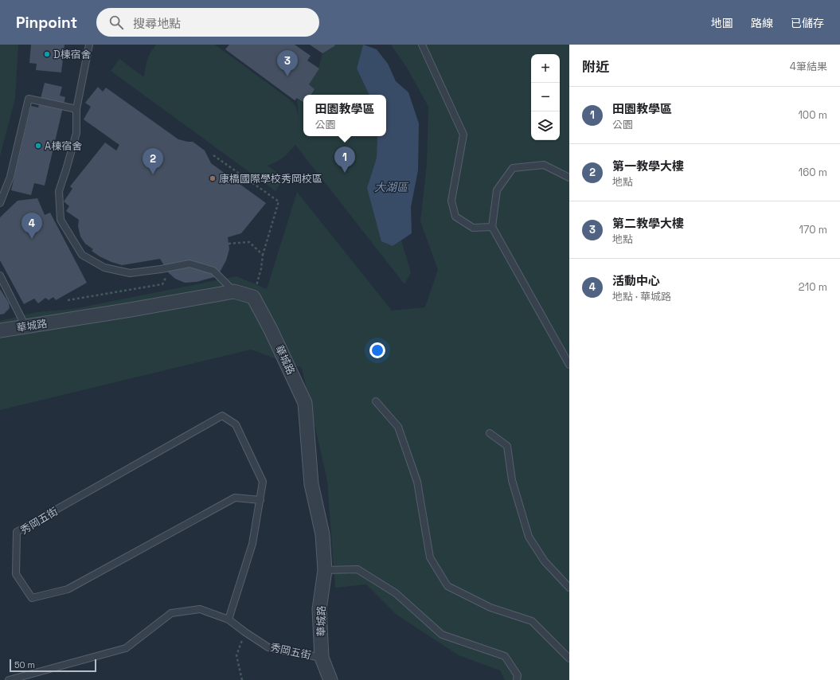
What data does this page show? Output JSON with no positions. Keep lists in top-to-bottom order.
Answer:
{
  "streets": {
    "street": ["華城路"],
    "lane": ["秀岡五街"]
  },
  "crossings": [
    ["華城路", "秀岡五街"]
  ],
  "water": ["大湖區"],
  "places": ["D棟宿舍", "A棟宿舍", "康橋國際學校秀岡校區"],
  "scale_bar": "50 m",
  "page": {
    "header": "Pinpoint",
    "search": "搜尋地點",
    "nav": ["地圖", "路線", "已儲存"],
    "heading": ["附近", "4筆結果"],
    "pins": [
      "3",
      "1",
      "2",
      "4"
    ],
    "map_buttons": ["+", "−"],
    "list": [
      {
        "mark": "1",
        "name": "田園教學區",
        "note": "公園",
        "value": "100 m"
      },
      {
        "mark": "2",
        "name": "第一教學大樓",
        "note": "地點",
        "value": "160 m"
      },
      {
        "mark": "3",
        "name": "第二教學大樓",
        "note": "地點",
        "value": "170 m"
      },
      {
        "mark": "4",
        "name": "活動中心",
        "note": "地點 · 華城路",
        "value": "210 m"
      }
    ],
    "popup": ["田園教學區", "公園"],
    "scale": "50 m"
  }
}
